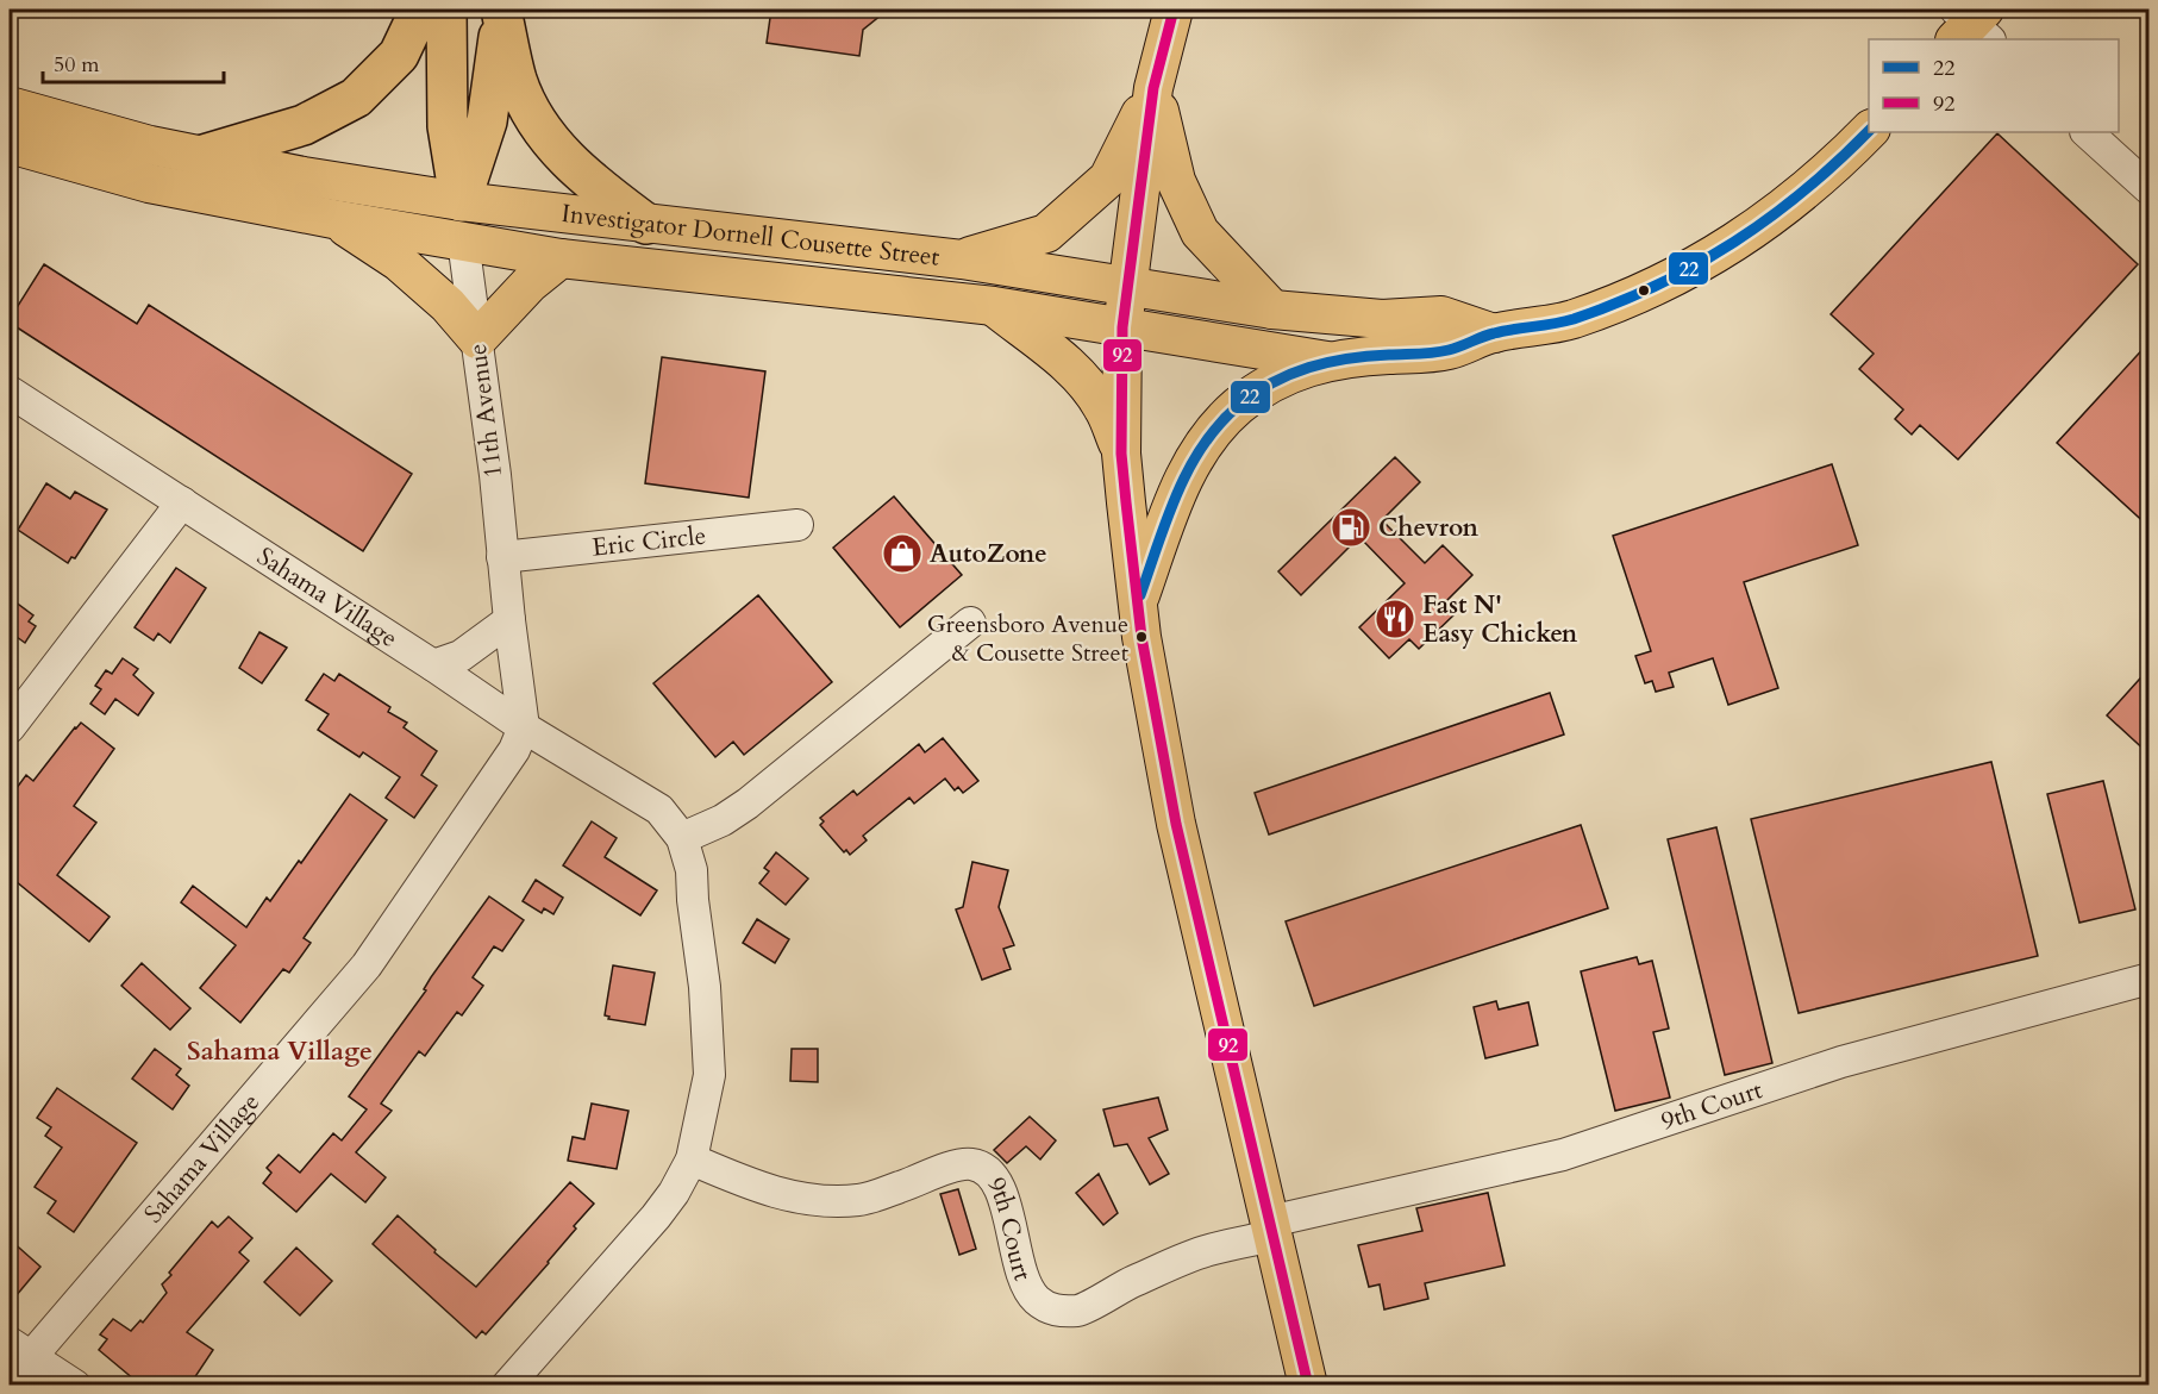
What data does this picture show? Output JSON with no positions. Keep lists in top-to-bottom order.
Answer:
{
  "streets": {
    "main road": ["Investigator Dornell Cousette Street", "11th Avenue"],
    "street": ["Eric Circle", "Sahama Village", "9th Court"]
  },
  "crossings": [
    ["Investigator Dornell Cousette Street", "11th Avenue"],
    ["11th Avenue", "Eric Circle"],
    ["11th Avenue", "Sahama Village"],
    ["Sahama Village", "9th Court"]
  ],
  "districts": ["Sahama Village"],
  "places": {
    "fuel station": ["Chevron"],
    "shop": ["AutoZone"],
    "restaurant": ["Fast N' Easy Chicken"],
    "other": ["Greensboro Avenue & Cousette Street"]
  },
  "lines": ["transit line 92", "transit line 22"],
  "legend": ["22", "92"],
  "scale_bar": "50 m"
}
